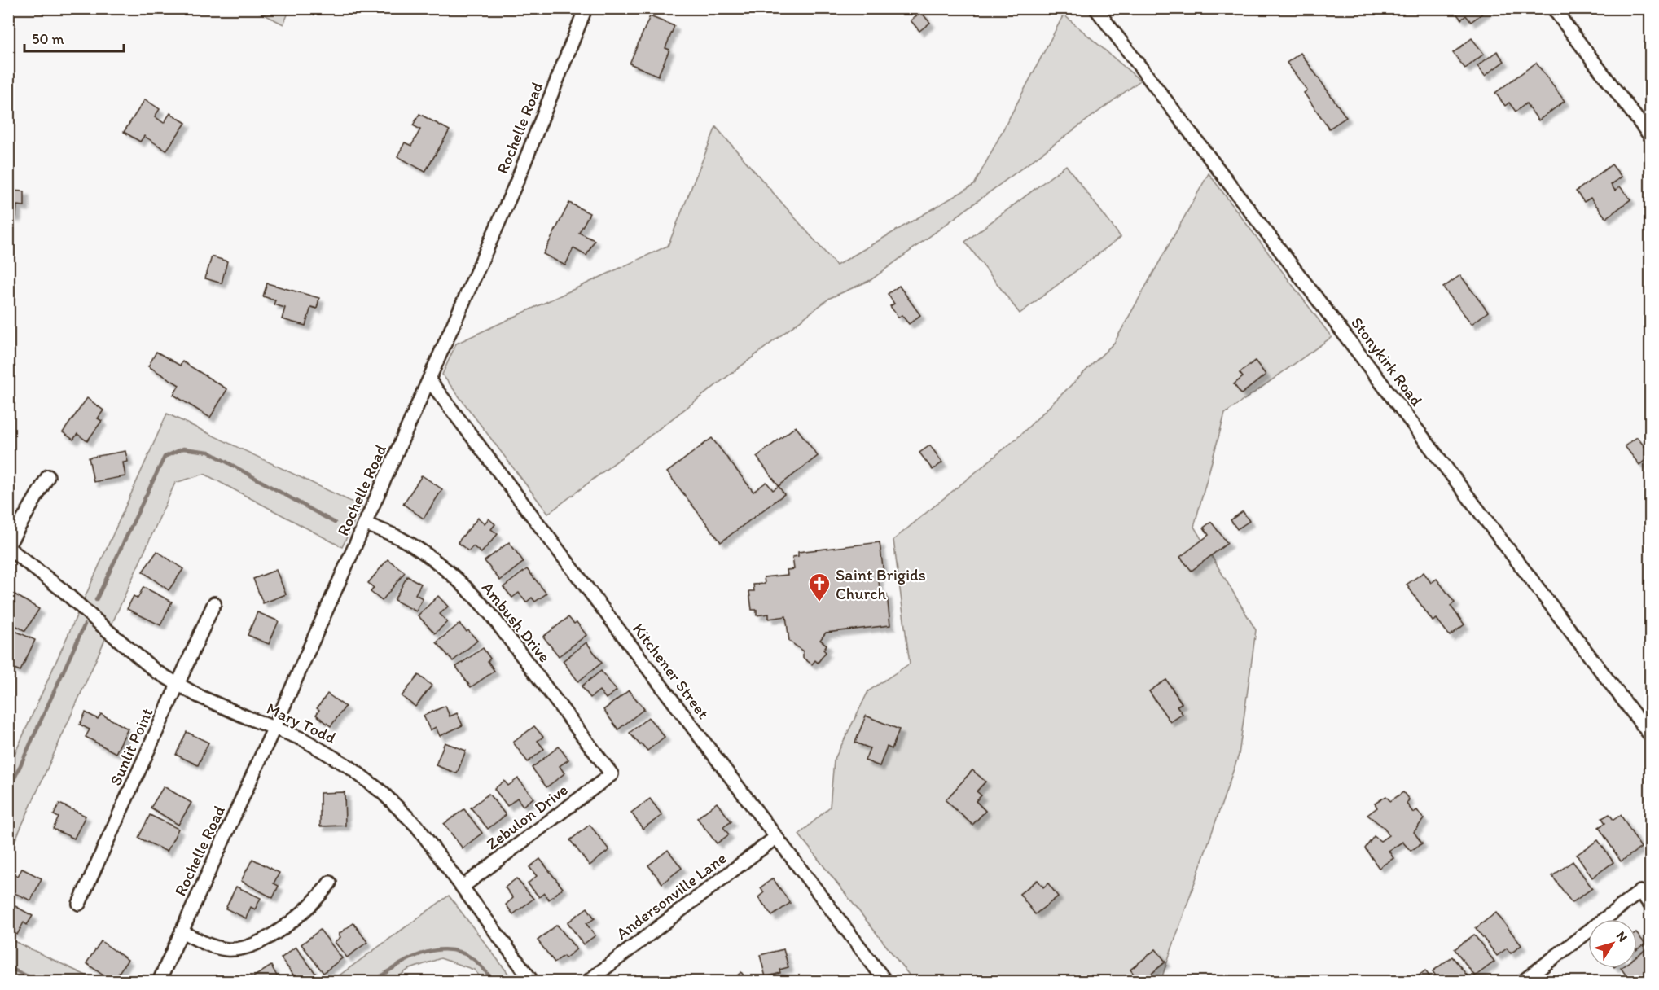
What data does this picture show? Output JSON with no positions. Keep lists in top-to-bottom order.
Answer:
{
  "streets": {
    "street": [
      "Rochelle Road",
      "Stonykirk Road",
      "Ambush Drive",
      "Kitchener Street",
      "Mary Todd",
      "Sunlit Point",
      "Zebulon Drive",
      "Andersonville Lane"
    ]
  },
  "crossings": [
    ["Rochelle Road", "Ambush Drive"],
    ["Rochelle Road", "Kitchener Street"],
    ["Rochelle Road", "Mary Todd"],
    ["Ambush Drive", "Zebulon Drive"],
    ["Kitchener Street", "Andersonville Lane"],
    ["Mary Todd", "Sunlit Point"],
    ["Mary Todd", "Zebulon Drive"]
  ],
  "places": {
    "church": ["Saint Brigids Church"]
  },
  "scale_bar": "50 m",
  "north": "top right"
}
